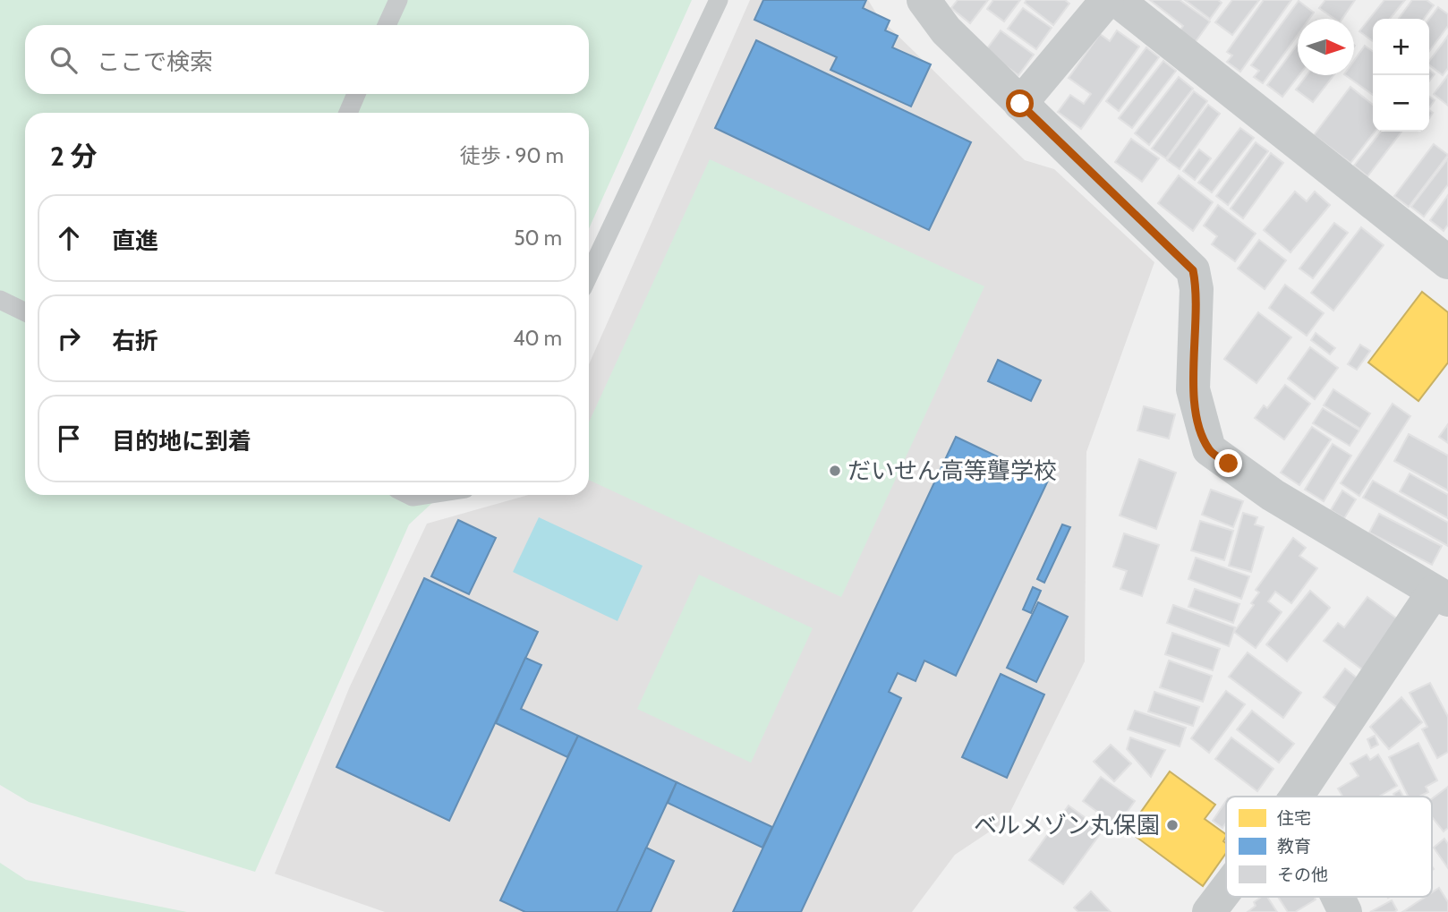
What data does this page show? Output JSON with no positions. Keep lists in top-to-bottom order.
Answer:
{
  "places": ["だいせん高等聾学校", "ベルメゾン丸保園"],
  "legend": ["住宅", "教育", "その他"],
  "north": "right",
  "page": {
    "map_buttons": ["+", "−"],
    "search": "ここで検索",
    "heading": ["2 分", "徒歩 · 90 m"],
    "list": [
      ["直進", "50 m"],
      ["右折", "40 m"],
      "目的地に到着"
    ]
  }
}
